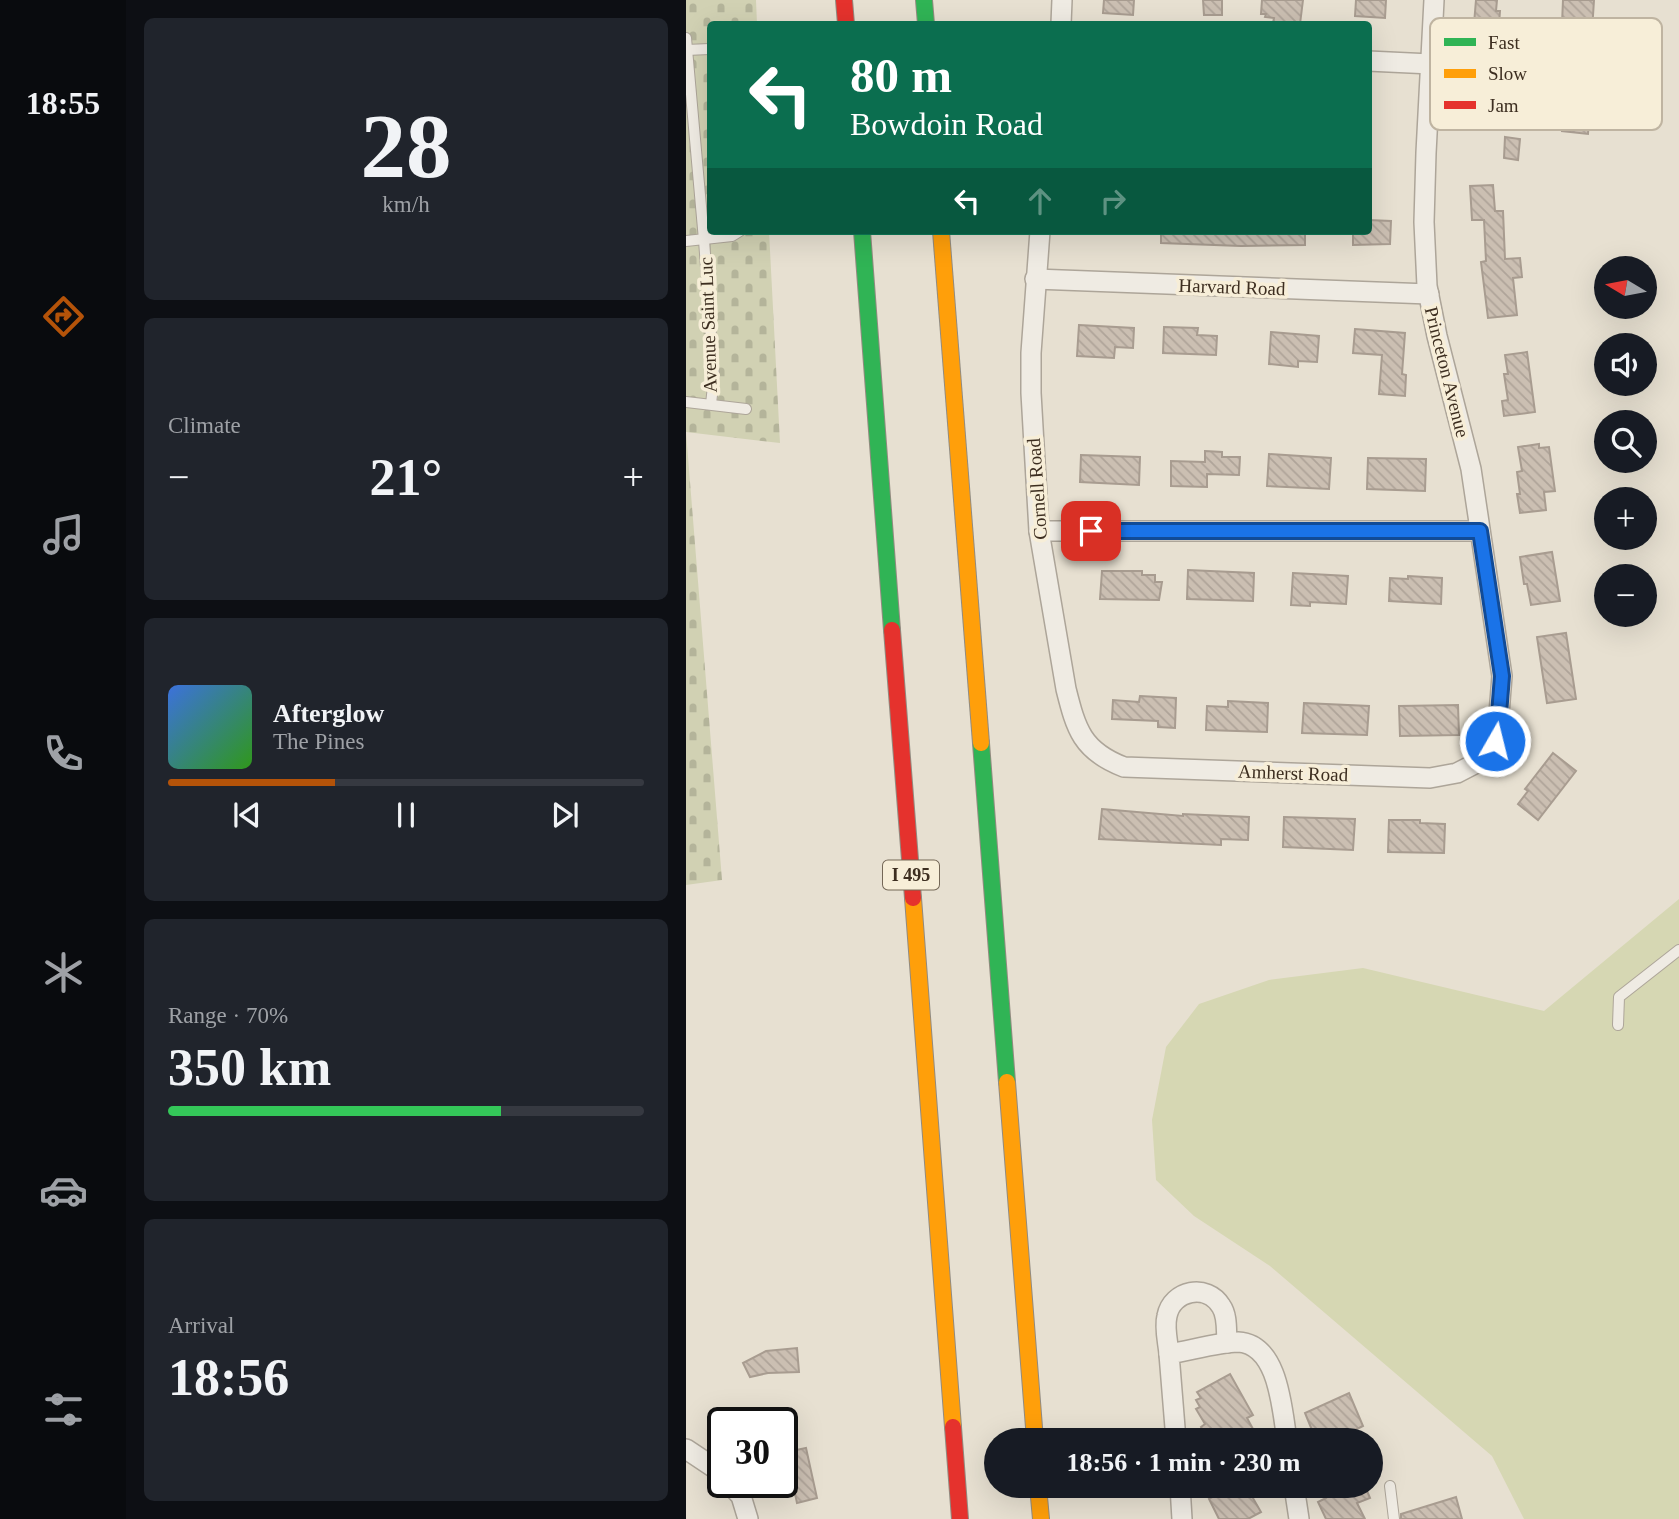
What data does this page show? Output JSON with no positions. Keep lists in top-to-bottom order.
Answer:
{
  "streets": {
    "highway": ["I 495"],
    "street": [
      "Harvard Road",
      "Princeton Avenue",
      "Cornell Road",
      "Amherst Road"
    ],
    "lane": ["Avenue Saint Luc"]
  },
  "crossings": [
    ["Harvard Road", "Princeton Avenue"],
    ["Harvard Road", "Cornell Road"],
    ["Princeton Avenue", "Amherst Road"],
    ["Cornell Road", "Amherst Road"]
  ],
  "legend": ["Fast", "Slow", "Jam"],
  "north": "left",
  "page": {
    "tabs": "18:55",
    "tile": [
      ["28", "km/h"],
      "Climate",
      ["Range · 70%", "350 km"],
      ["Arrival", "18:56"]
    ],
    "turn": ["80 m", "Bowdoin Road"],
    "map_buttons": ["+", "−"],
    "heat": ["−", "21°", "+"],
    "song": ["Afterglow", "The Pines"],
    "limit": "30",
    "trip": "18:56 · 1 min · 230 m"
  }
}
